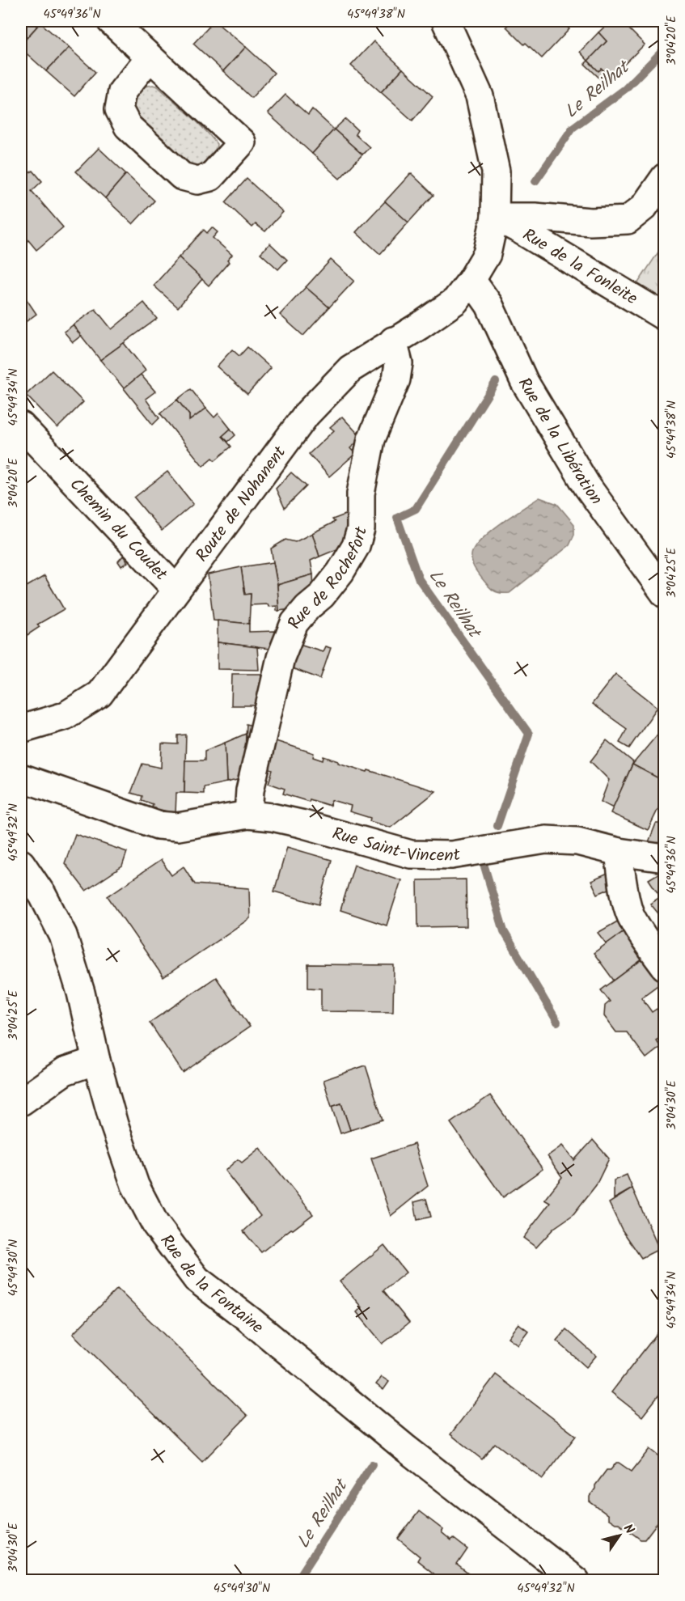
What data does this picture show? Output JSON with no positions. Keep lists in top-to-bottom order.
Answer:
{
  "streets": {
    "street": [
      "Rue de la Fonleite",
      "Rue de la Libération",
      "Route de Nohanent",
      "Chemin du Coudet",
      "Rue de Rochefort",
      "Rue Saint-Vincent",
      "Rue de la Fontaine"
    ]
  },
  "crossings": [
    ["Rue de la Fonleite", "Route de Nohanent"],
    ["Rue de la Libération", "Route de Nohanent"],
    ["Route de Nohanent", "Chemin du Coudet"],
    ["Route de Nohanent", "Rue de Rochefort"],
    ["Rue de Rochefort", "Rue Saint-Vincent"]
  ],
  "water": ["Le Reilhat"],
  "north": "top right",
  "coordinates": [
    "45°49'36\"N",
    "45°49'38\"N",
    "3°04'20\"E",
    "45°49'34\"N",
    "3°04'25\"E",
    "45°49'32\"N",
    "3°04'30\"E",
    "45°49'30\"N"
  ]
}
